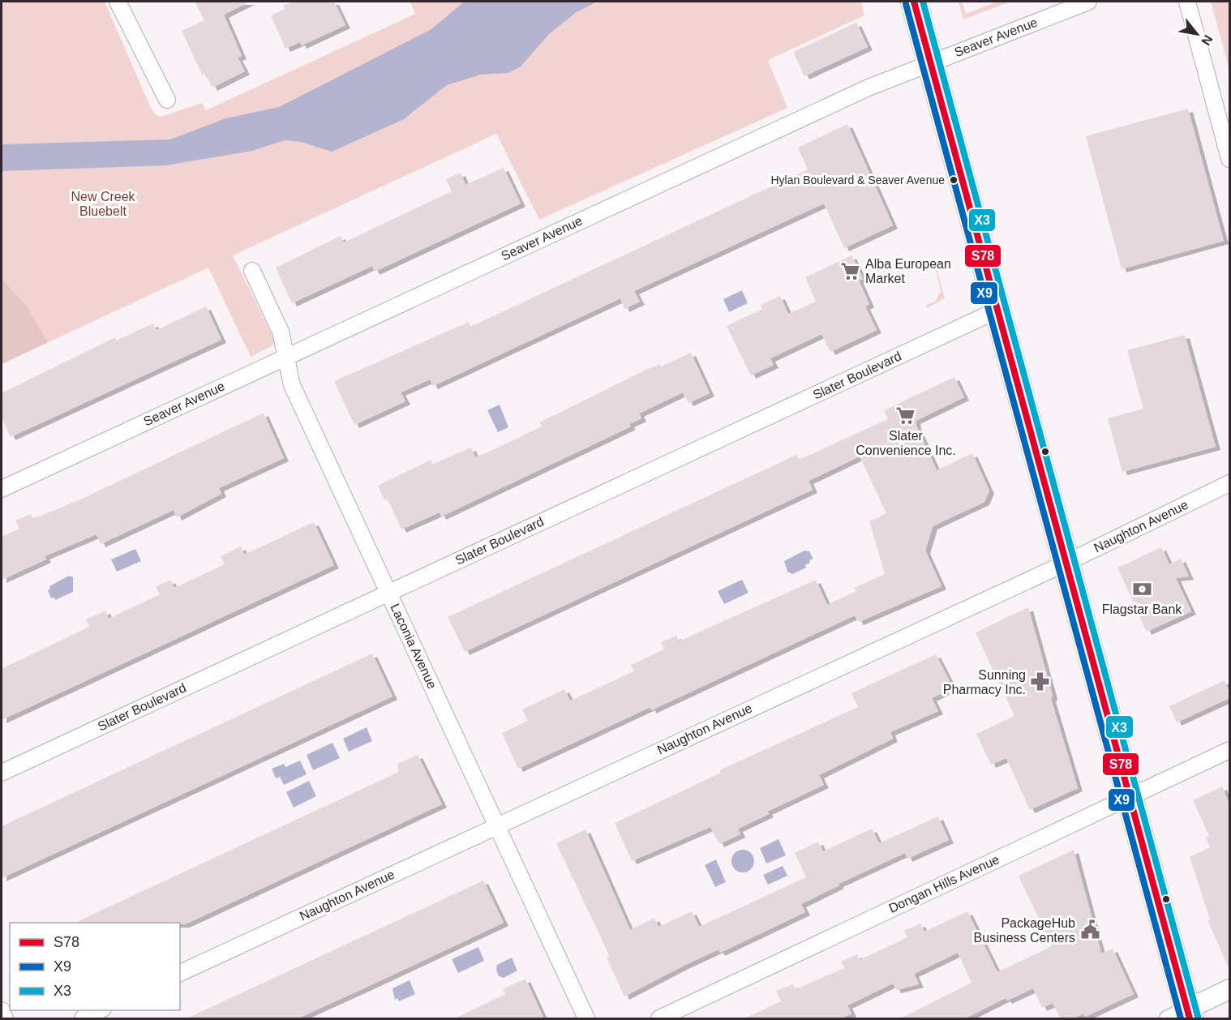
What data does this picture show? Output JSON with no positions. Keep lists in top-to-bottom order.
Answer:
{
  "streets": {
    "street": [
      "Seaver Avenue",
      "Slater Boulevard",
      "Naughton Avenue",
      "Laconia Avenue",
      "Dongan Hills Avenue"
    ]
  },
  "crossings": [
    ["Seaver Avenue", "Laconia Avenue"],
    ["Slater Boulevard", "Laconia Avenue"],
    ["Naughton Avenue", "Laconia Avenue"]
  ],
  "parks": ["New Creek Bluebelt"],
  "places": {
    "other": ["Hylan Boulevard & Seaver Avenue"],
    "supermarket": ["Alba European Market", "Slater Convenience Inc."],
    "bank": ["Flagstar Bank"],
    "pharmacy": ["Sunning Pharmacy Inc."],
    "public building": ["PackageHub Business Centers"]
  },
  "lines": ["transit line S78", "transit line X3", "transit line X9"],
  "legend": ["S78", "X9", "X3"],
  "north": "bottom right"
}
